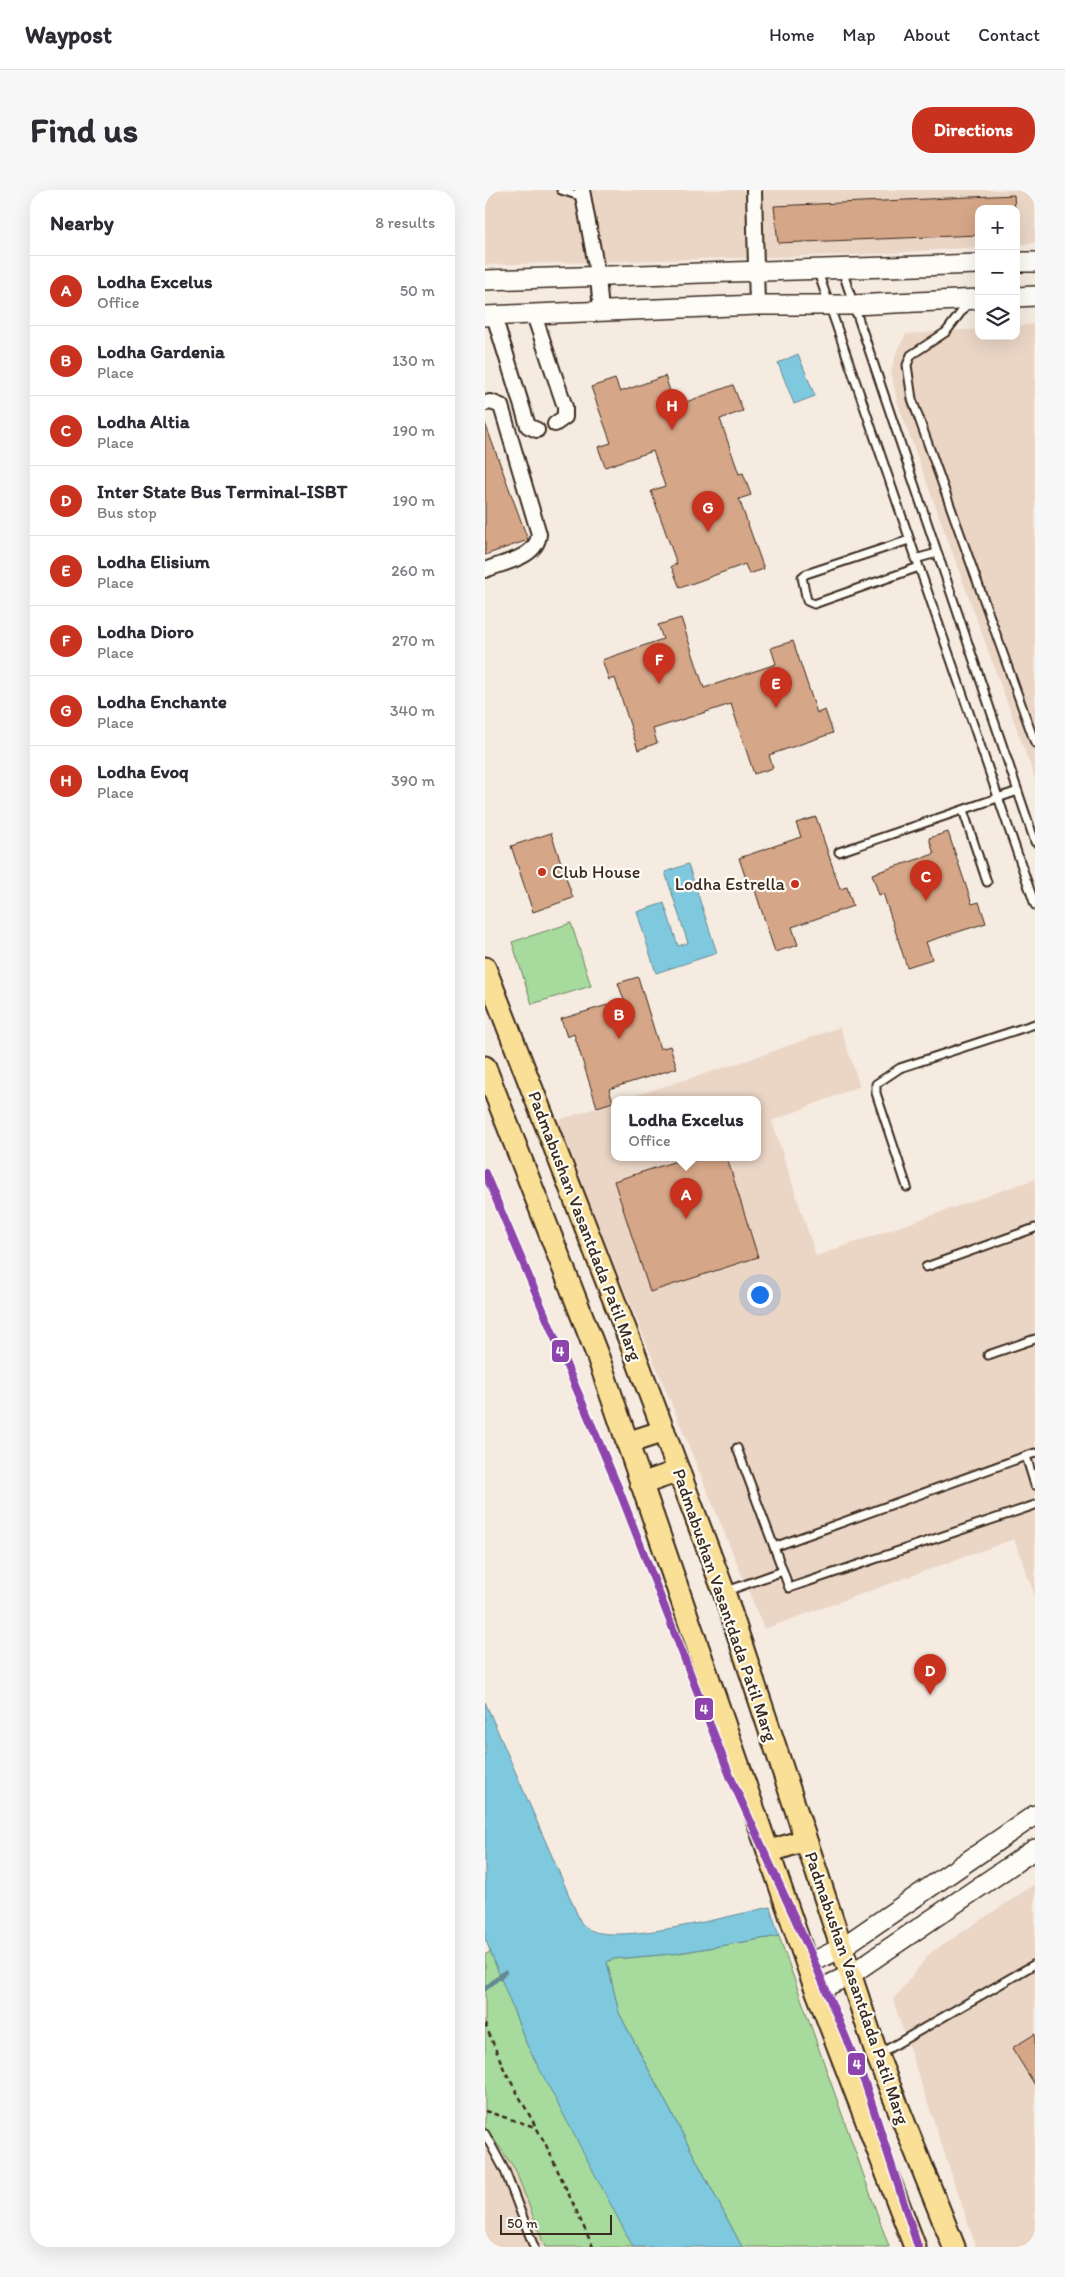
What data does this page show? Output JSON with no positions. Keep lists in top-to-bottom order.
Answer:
{
  "streets": {
    "main road": ["Padmabushan Vasantdada Patil Marg"]
  },
  "places": ["Club House", "Lodha Estrella"],
  "lines": ["transit line 4"],
  "scale_bar": "50 m",
  "page": {
    "header": "Waypost",
    "nav": [
      "Home",
      "Map",
      "About",
      "Contact"
    ],
    "buttons": "Directions",
    "title": "Find us",
    "heading": ["Nearby", "8 results"],
    "map_buttons": ["+", "−"],
    "list": [
      {
        "mark": "A",
        "name": "Lodha Excelus",
        "note": "Office",
        "value": "50 m"
      },
      {
        "mark": "B",
        "name": "Lodha Gardenia",
        "note": "Place",
        "value": "130 m"
      },
      {
        "mark": "C",
        "name": "Lodha Altia",
        "note": "Place",
        "value": "190 m"
      },
      {
        "mark": "D",
        "name": "Inter State Bus Terminal-ISBT",
        "note": "Bus stop",
        "value": "190 m"
      },
      {
        "mark": "E",
        "name": "Lodha Elisium",
        "note": "Place",
        "value": "260 m"
      },
      {
        "mark": "F",
        "name": "Lodha Dioro",
        "note": "Place",
        "value": "270 m"
      },
      {
        "mark": "G",
        "name": "Lodha Enchante",
        "note": "Place",
        "value": "340 m"
      },
      {
        "mark": "H",
        "name": "Lodha Evoq",
        "note": "Place",
        "value": "390 m"
      }
    ],
    "pins": [
      "H",
      "G",
      "F",
      "E",
      "C",
      "B",
      "A",
      "D"
    ],
    "popup": ["Lodha Excelus", "Office"],
    "scale": "50 m"
  }
}
